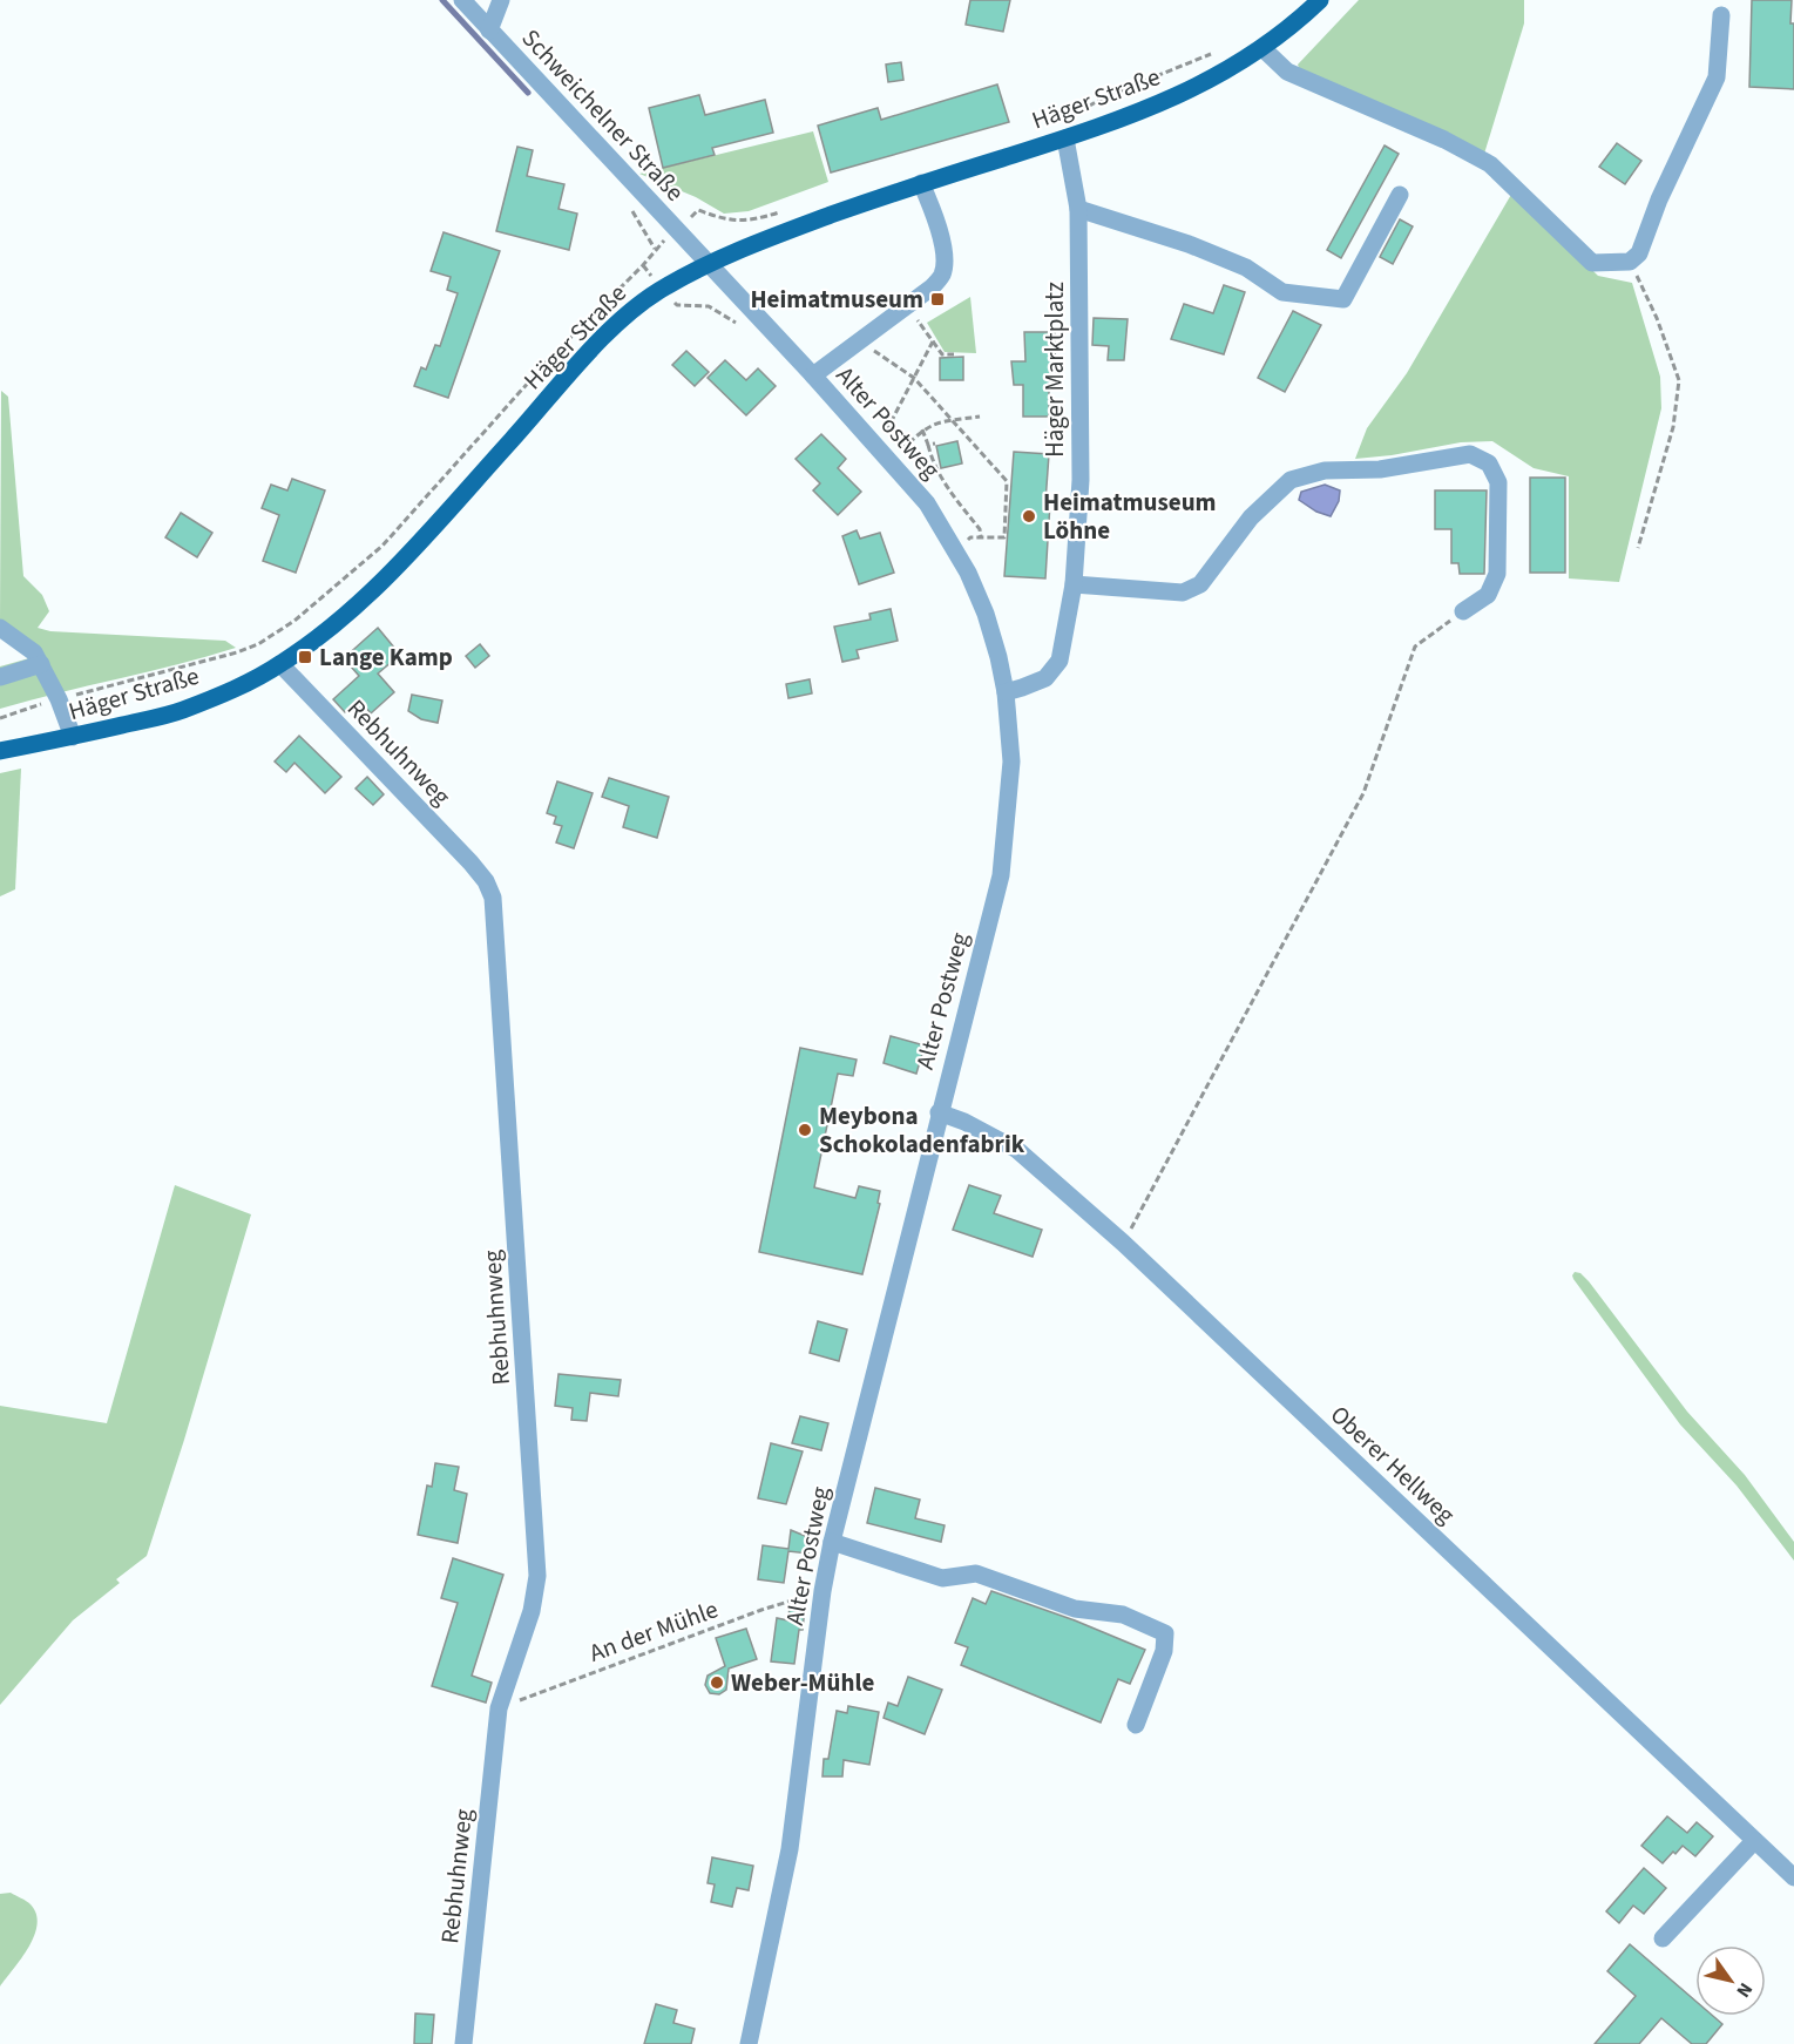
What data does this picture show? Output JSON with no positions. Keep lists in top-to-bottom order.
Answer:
{
  "streets": {
    "main road": ["Häger Straße"],
    "street": [
      "Schweichelner Straße",
      "Häger Marktplatz",
      "Alter Postweg",
      "Rebhuhnweg",
      "Oberer Hellweg"
    ],
    "path": ["An der Mühle"]
  },
  "crossings": [
    ["Häger Straße", "Schweichelner Straße"],
    ["Häger Straße", "Häger Marktplatz"],
    ["Häger Straße", "Alter Postweg"],
    ["Häger Straße", "Rebhuhnweg"],
    ["Schweichelner Straße", "Alter Postweg"],
    ["Häger Marktplatz", "Alter Postweg"],
    ["Alter Postweg", "Oberer Hellweg"],
    ["Alter Postweg", "An der Mühle"],
    ["Rebhuhnweg", "An der Mühle"]
  ],
  "places": {
    "transit": ["Heimatmuseum", "Lange Kamp"],
    "other": ["Heimatmuseum Löhne", "Meybona Schokoladenfabrik", "Weber-Mühle"]
  },
  "north": "bottom right"
}
